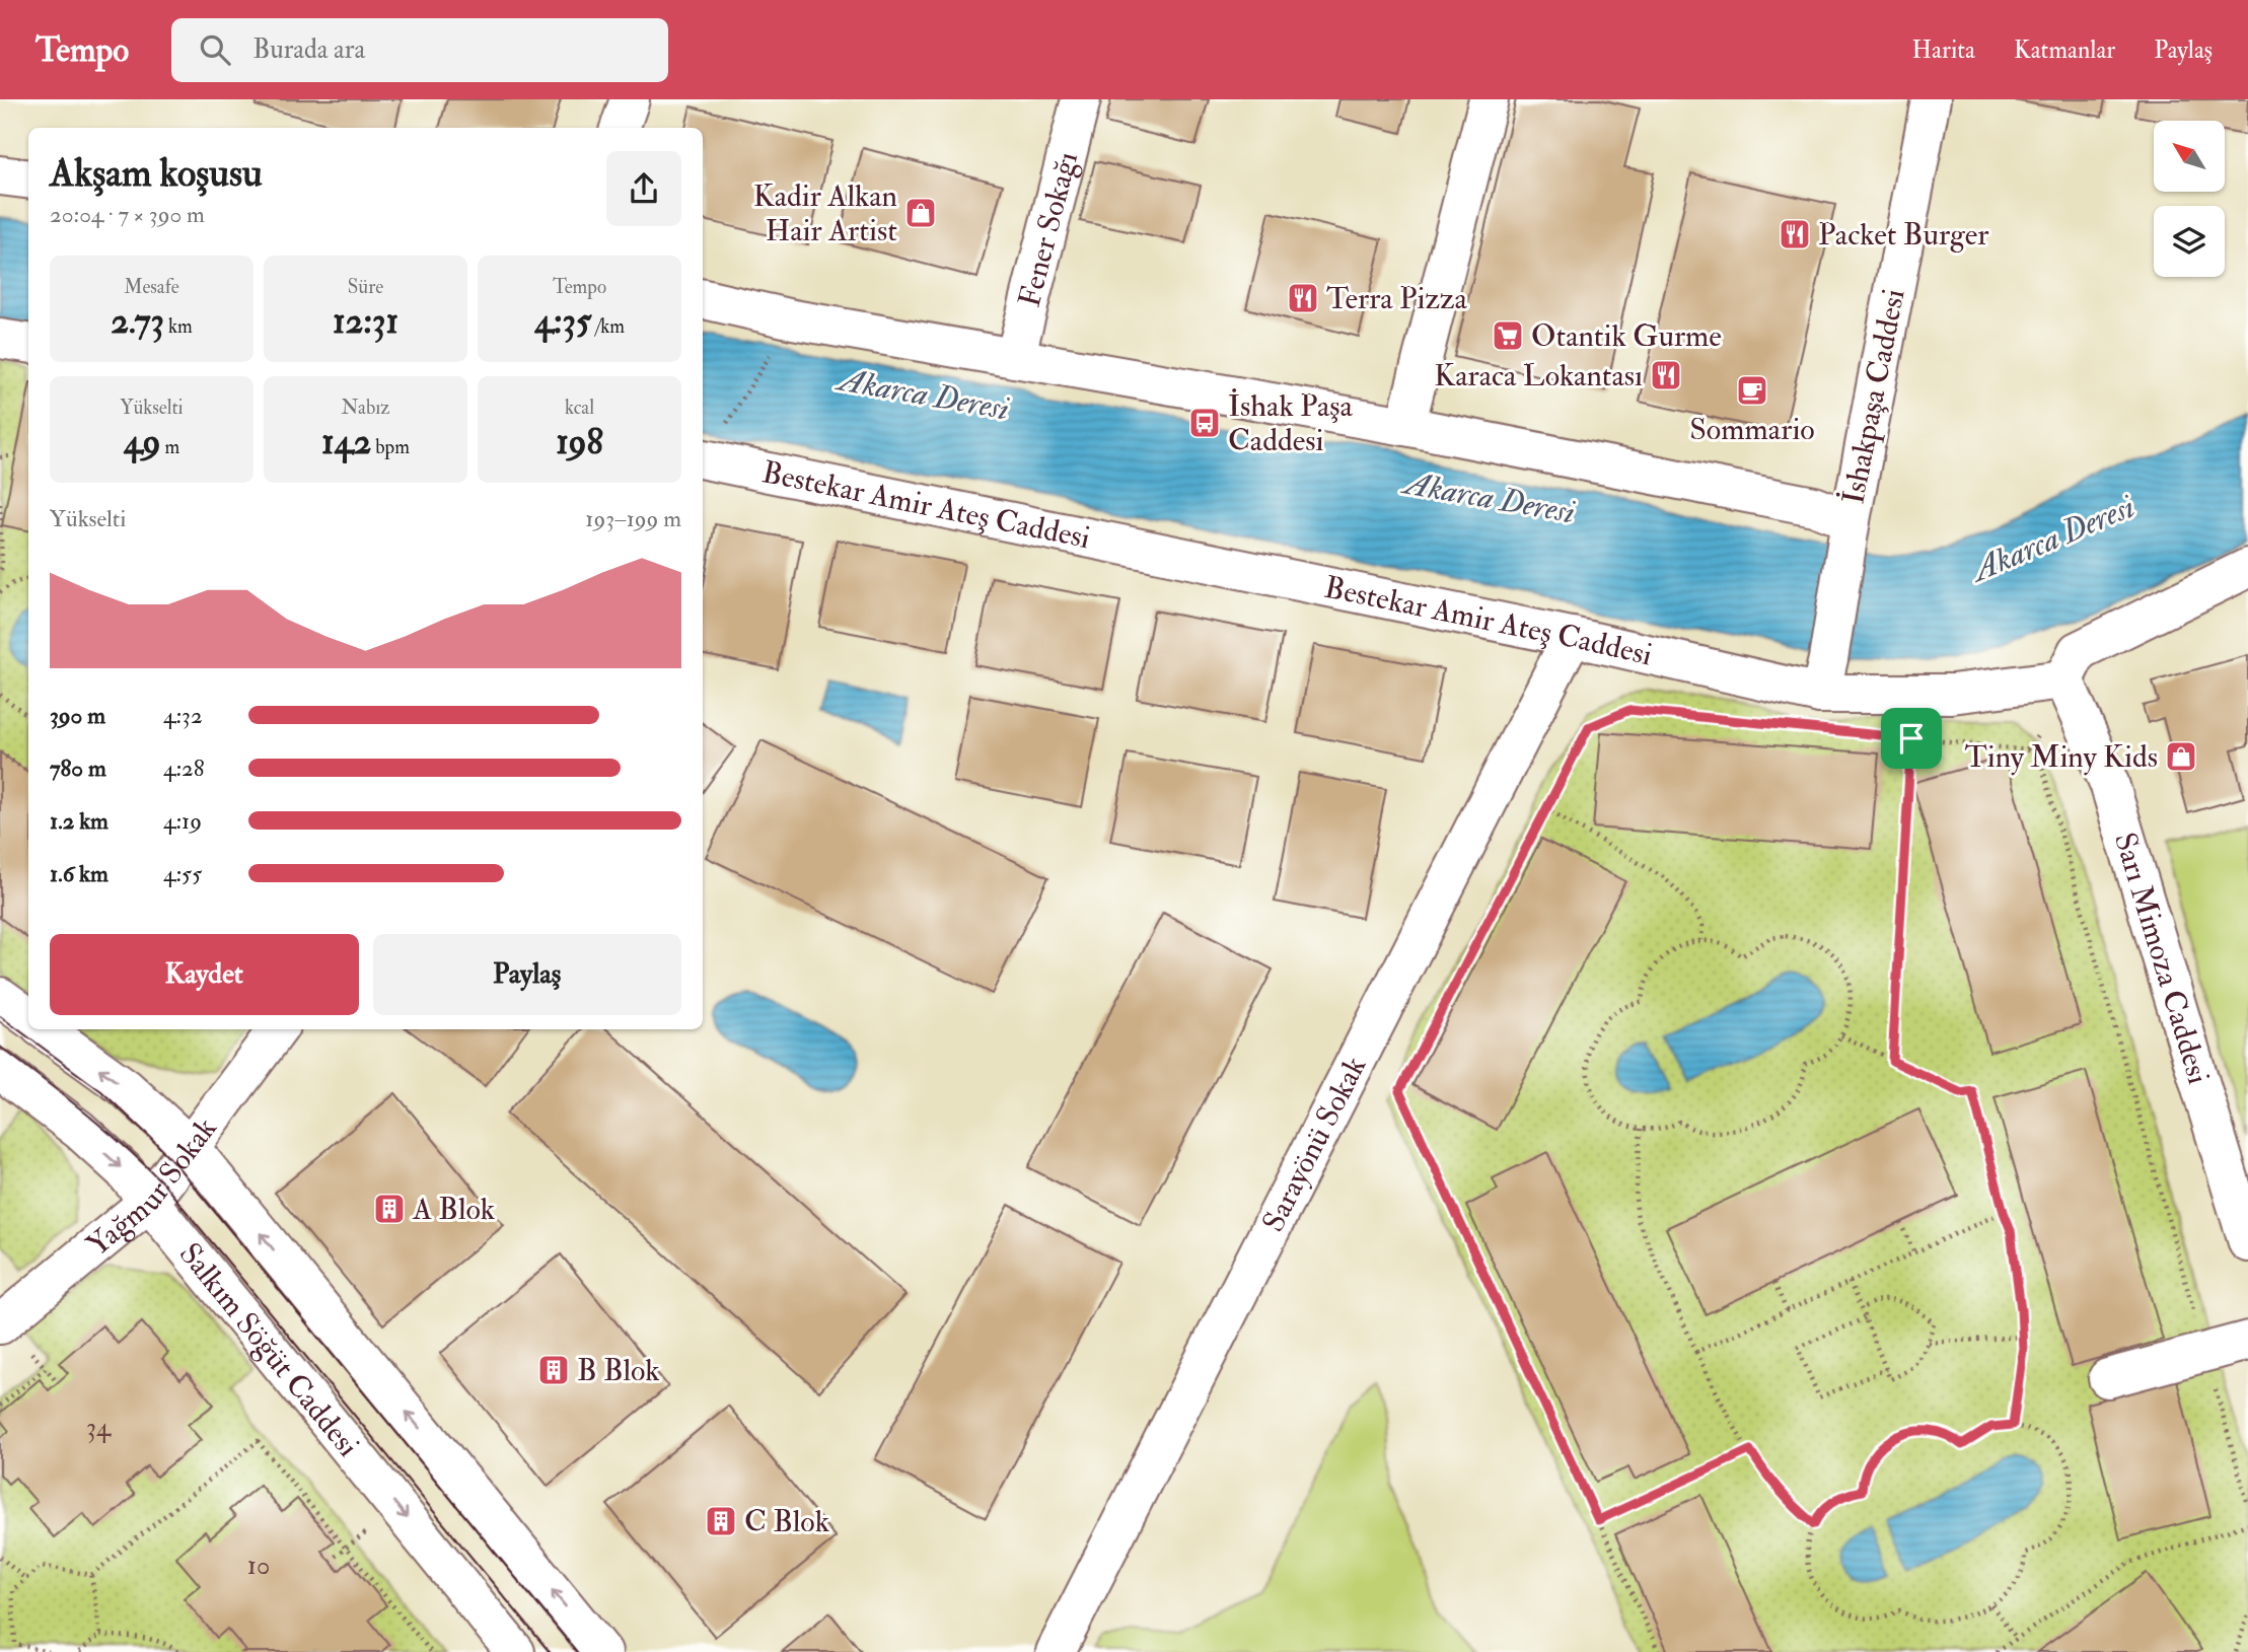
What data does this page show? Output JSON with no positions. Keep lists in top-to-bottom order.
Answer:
{
  "streets": {
    "main road": [
      "Fener Sokağı",
      "İshakpaşa Caddesi",
      "Bestekar Amir Ateş Caddesi",
      "Sarı Mimoza Caddesi",
      "Sarayönü Sokak",
      "Yağmur Sokak",
      "Salkım Söğüt Caddesi"
    ]
  },
  "crossings": [
    ["İshakpaşa Caddesi", "Bestekar Amir Ateş Caddesi"],
    ["Bestekar Amir Ateş Caddesi", "Sarı Mimoza Caddesi"],
    ["Bestekar Amir Ateş Caddesi", "Sarayönü Sokak"],
    ["Yağmur Sokak", "Salkım Söğüt Caddesi"]
  ],
  "water": ["Akarca Deresi"],
  "places": {
    "shop": ["Kadir Alkan Hair Artist", "Tiny Miny Kids"],
    "restaurant": ["Packet Burger", "Terra Pizza", "Karaca Lokantası"],
    "supermarket": ["Otantik Gurme"],
    "cafe": ["Sommario"],
    "bus stop": ["İshak Paşa Caddesi"],
    "building": ["A Blok", "B Blok", "C Blok"]
  },
  "house_numbers": ["34", "10"],
  "north": "top left",
  "page": {
    "header": "Tempo",
    "search": "Burada ara",
    "nav": ["Harita", "Katmanlar", "Paylaş"],
    "heading": ["Akşam koşusu", "20:04 · 7 × 390 m"],
    "stats": [
      ["Mesafe", "2.73 km"],
      ["Süre", "12:31"],
      ["Tempo", "4:35 /km"],
      ["Yükselti", "49 m"],
      ["Nabız", "142 bpm"],
      ["kcal", "198"]
    ],
    "chart": ["Yükselti", "193–199 m"],
    "list": [
      {
        "name": "390 m",
        "note": "4:32"
      },
      {
        "name": "780 m",
        "note": "4:28"
      },
      {
        "name": "1.2 km",
        "note": "4:19"
      },
      {
        "name": "1.6 km",
        "note": "4:55"
      }
    ],
    "buttons": ["Kaydet", "Paylaş"]
  }
}
